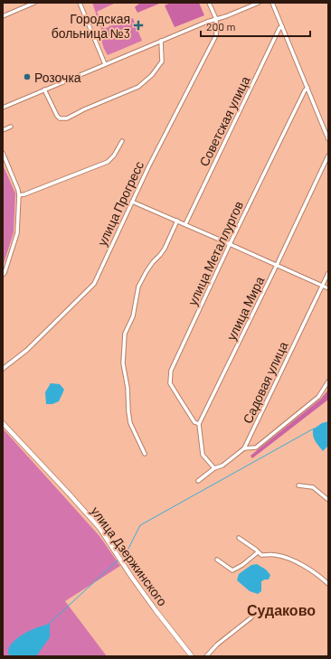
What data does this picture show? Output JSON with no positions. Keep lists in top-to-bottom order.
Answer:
{
  "streets": {
    "street": [
      "Советская улица",
      "улица Прогресс",
      "улица Металлургов",
      "улица Мира",
      "Садовая улица",
      "улица Дзержинского"
    ]
  },
  "crossings": [
    ["улица Металлургов", "улица Мира"]
  ],
  "districts": ["Судаково"],
  "places": {
    "health": ["Городская больница №3"],
    "other": ["Розочка"]
  },
  "scale_bar": "200 m"
}
